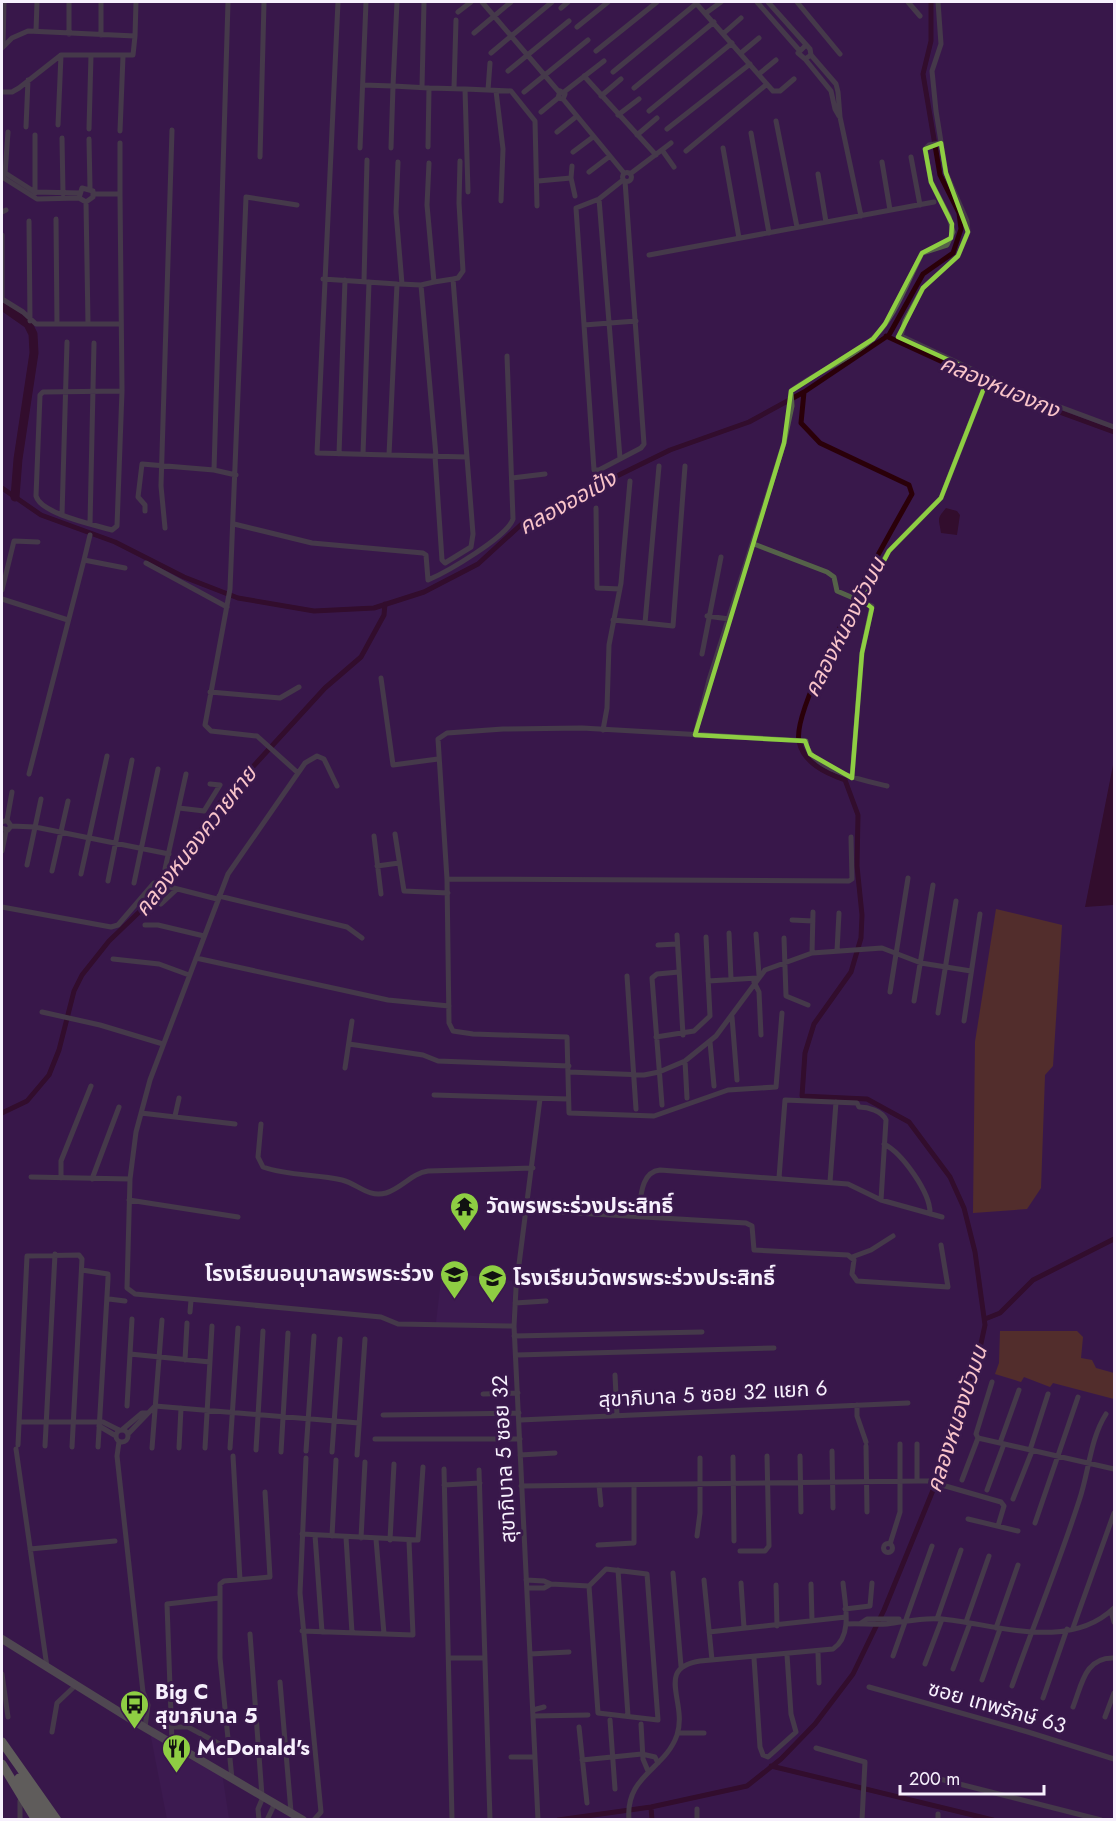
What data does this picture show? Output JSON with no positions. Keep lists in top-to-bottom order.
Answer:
{
  "streets": {
    "street": ["สุขาภิบาล 5 ซอย 32 แยก 6", "สุขาภิบาล 5 ซอย 32", "ซอย เทพรักษ์ 63"]
  },
  "crossings": [
    ["สุขาภิบาล 5 ซอย 32 แยก 6", "สุขาภิบาล 5 ซอย 32"]
  ],
  "water": [
    "คลองหนองกง",
    "คลองออเป้ง",
    "คลองหนองบัวมน",
    "คลองหนองควายหาย"
  ],
  "places": {
    "temple": ["วัดพรพระร่วงประสิทธิ์"],
    "school or university": ["โรงเรียนอนุบาลพรพระร่วง", "โรงเรียนวัดพรพระร่วงประสิทธิ์"],
    "bus stop": ["Big C สุขาภิบาล 5"],
    "restaurant": ["McDonald's"]
  },
  "scale_bar": "200 m"
}
